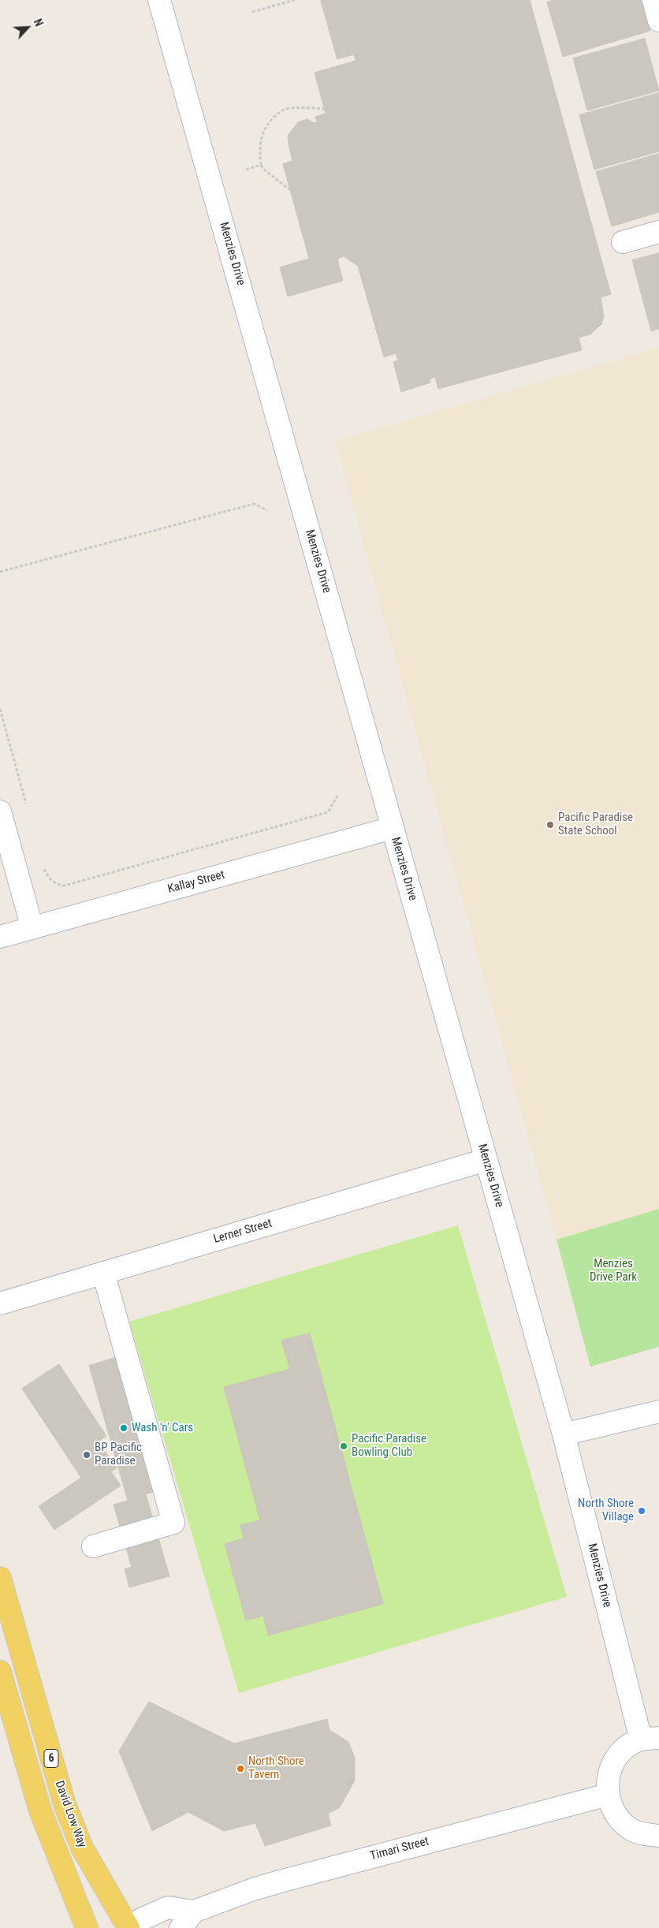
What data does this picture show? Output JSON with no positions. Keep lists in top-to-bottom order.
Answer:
{
  "streets": {
    "main road": ["6", "David Low Way"],
    "street": [
      "Menzies Drive",
      "Kallay Street",
      "Lerner Street",
      "Timari Street"
    ]
  },
  "crossings": [
    ["Menzies Drive", "Kallay Street"],
    ["Menzies Drive", "Lerner Street"],
    ["David Low Way", "Timari Street"]
  ],
  "parks": ["Menzies Drive Park"],
  "places": [
    "Pacific Paradise State School",
    "Wash 'n' Cars",
    "Pacific Paradise Bowling Club",
    "BP Pacific Paradise",
    "North Shore Village",
    "North Shore Tavern"
  ],
  "north": "top right"
}
